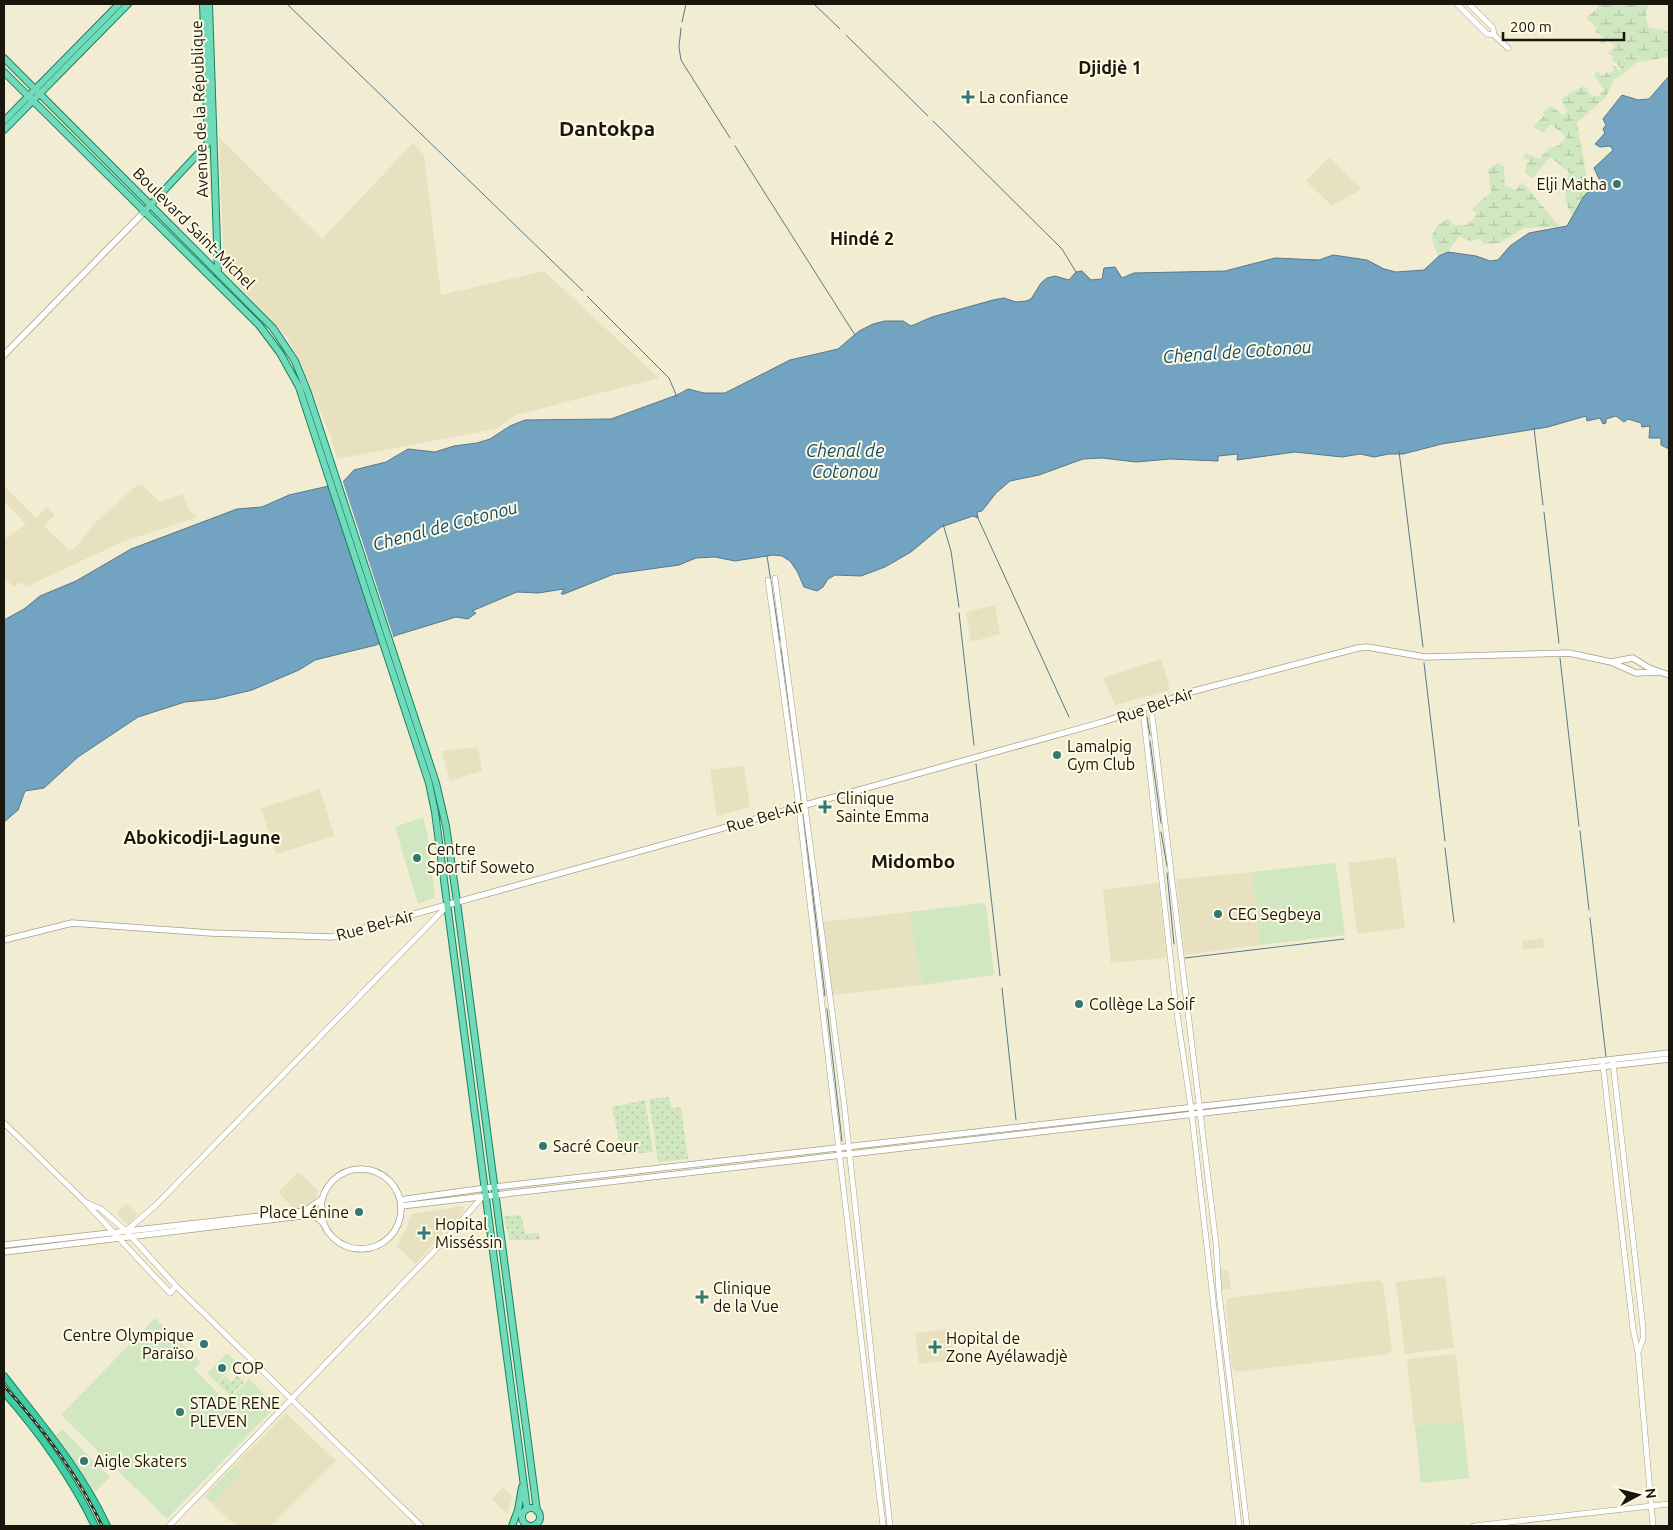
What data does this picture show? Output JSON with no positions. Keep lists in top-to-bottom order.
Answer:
{
  "streets": {
    "main road": ["Avenue de la République", "Boulevard Saint-Michel", "Rue Bel-Air"]
  },
  "crossings": [
    ["Avenue de la République", "Boulevard Saint-Michel"]
  ],
  "districts": [
    "Djidjè 1",
    "Dantokpa",
    "Hindé 2",
    "Abokicodji-Lagune",
    "Midombo"
  ],
  "water": ["Chenal de Cotonou"],
  "places": {
    "health": [
      "La confiance",
      "Clinique Sainte Emma",
      "Hopital Misséssin",
      "Clinique de la Vue",
      "Hopital de Zone Ayélawadjè"
    ],
    "other": [
      "Elji Matha",
      "Lamalpig Gym Club",
      "Centre Sportif Soweto",
      "CEG Segbeya",
      "Collège La Soif",
      "Sacré Coeur",
      "Place Lénine",
      "Centre Olympique Paraïso",
      "COP",
      "STADE RENE PLEVEN",
      "Aigle Skaters"
    ]
  },
  "scale_bar": "200 m",
  "north": "right"
}
